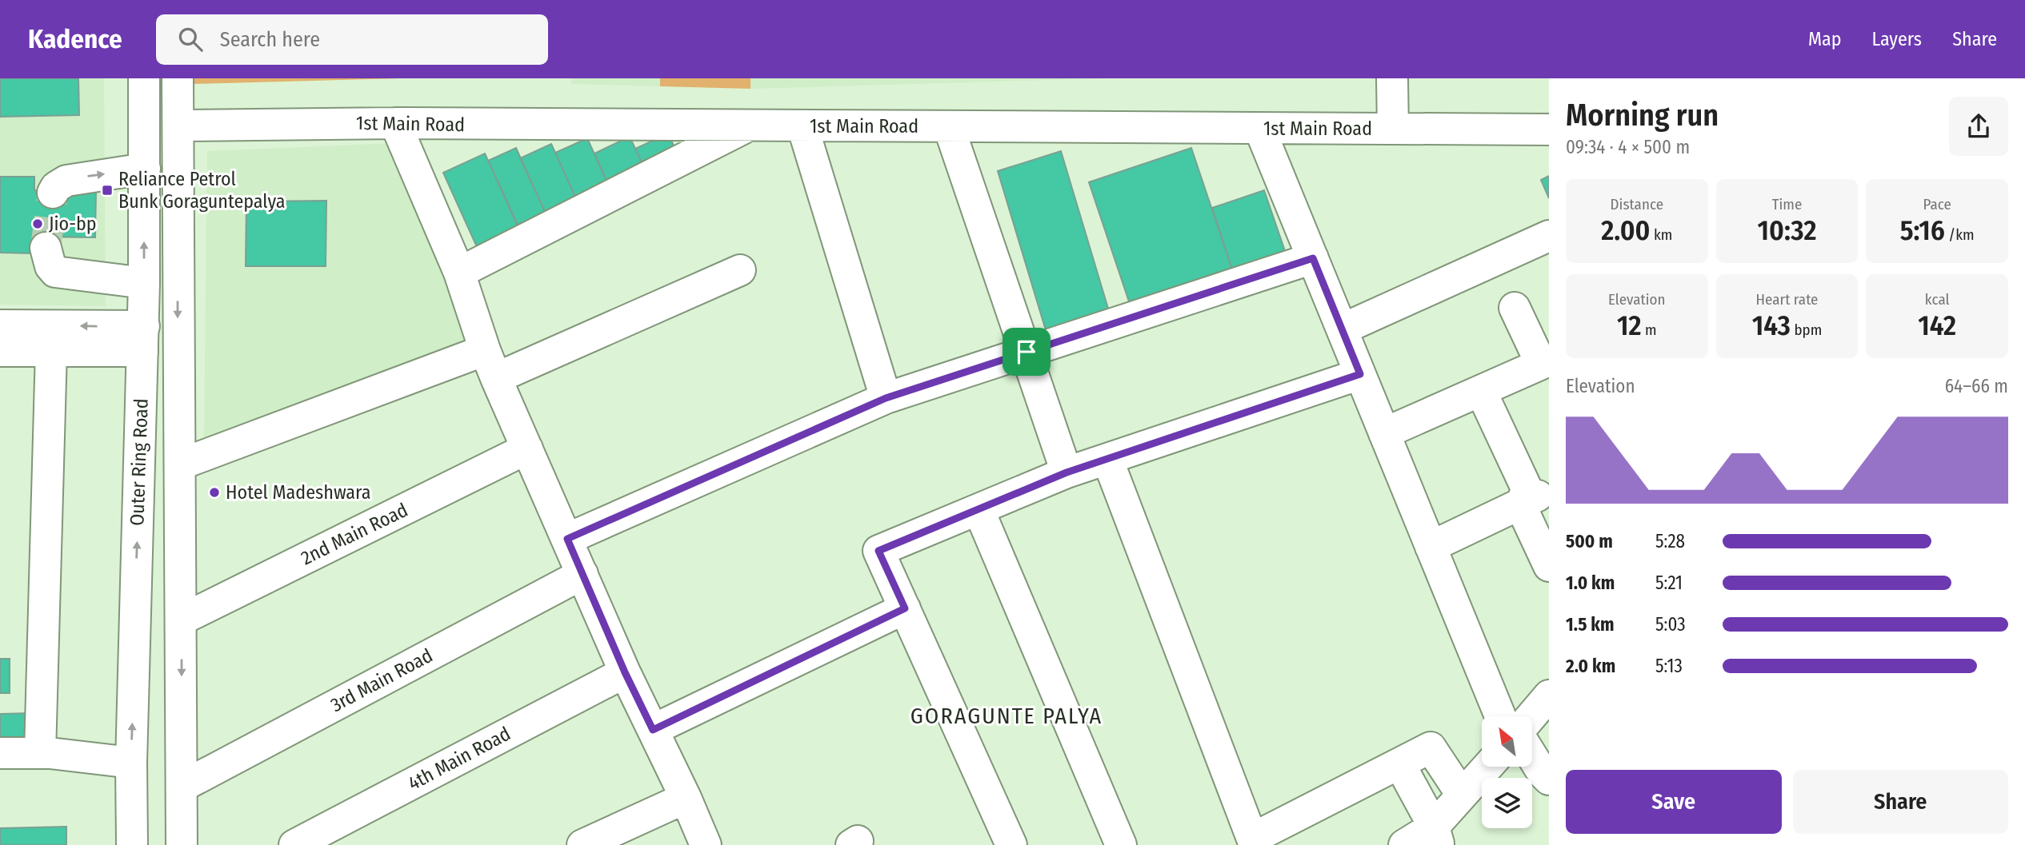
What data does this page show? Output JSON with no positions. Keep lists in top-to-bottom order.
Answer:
{
  "streets": {
    "main road": [
      "1st Main Road",
      "Outer Ring Road",
      "2nd Main Road",
      "3rd Main Road",
      "4th Main Road"
    ]
  },
  "crossings": [
    ["1st Main Road", "Outer Ring Road"],
    ["Outer Ring Road", "2nd Main Road"],
    ["Outer Ring Road", "3rd Main Road"]
  ],
  "districts": ["GORAGUNTE PALYA"],
  "places": {
    "transit": ["Reliance Petrol Bunk Goraguntepalya"],
    "other": ["Jio-bp", "Hotel Madeshwara"]
  },
  "north": "top left",
  "page": {
    "header": "Kadence",
    "search": "Search here",
    "nav": ["Map", "Layers", "Share"],
    "heading": ["Morning run", "09:34 · 4 × 500 m"],
    "stats": [
      ["Distance", "2.00 km"],
      ["Time", "10:32"],
      ["Pace", "5:16 /km"],
      ["Elevation", "12 m"],
      ["Heart rate", "143 bpm"],
      ["kcal", "142"]
    ],
    "chart": ["Elevation", "64–66 m"],
    "list": [
      {
        "name": "500 m",
        "note": "5:28"
      },
      {
        "name": "1.0 km",
        "note": "5:21"
      },
      {
        "name": "1.5 km",
        "note": "5:03"
      },
      {
        "name": "2.0 km",
        "note": "5:13"
      }
    ],
    "buttons": ["Save", "Share"]
  }
}
